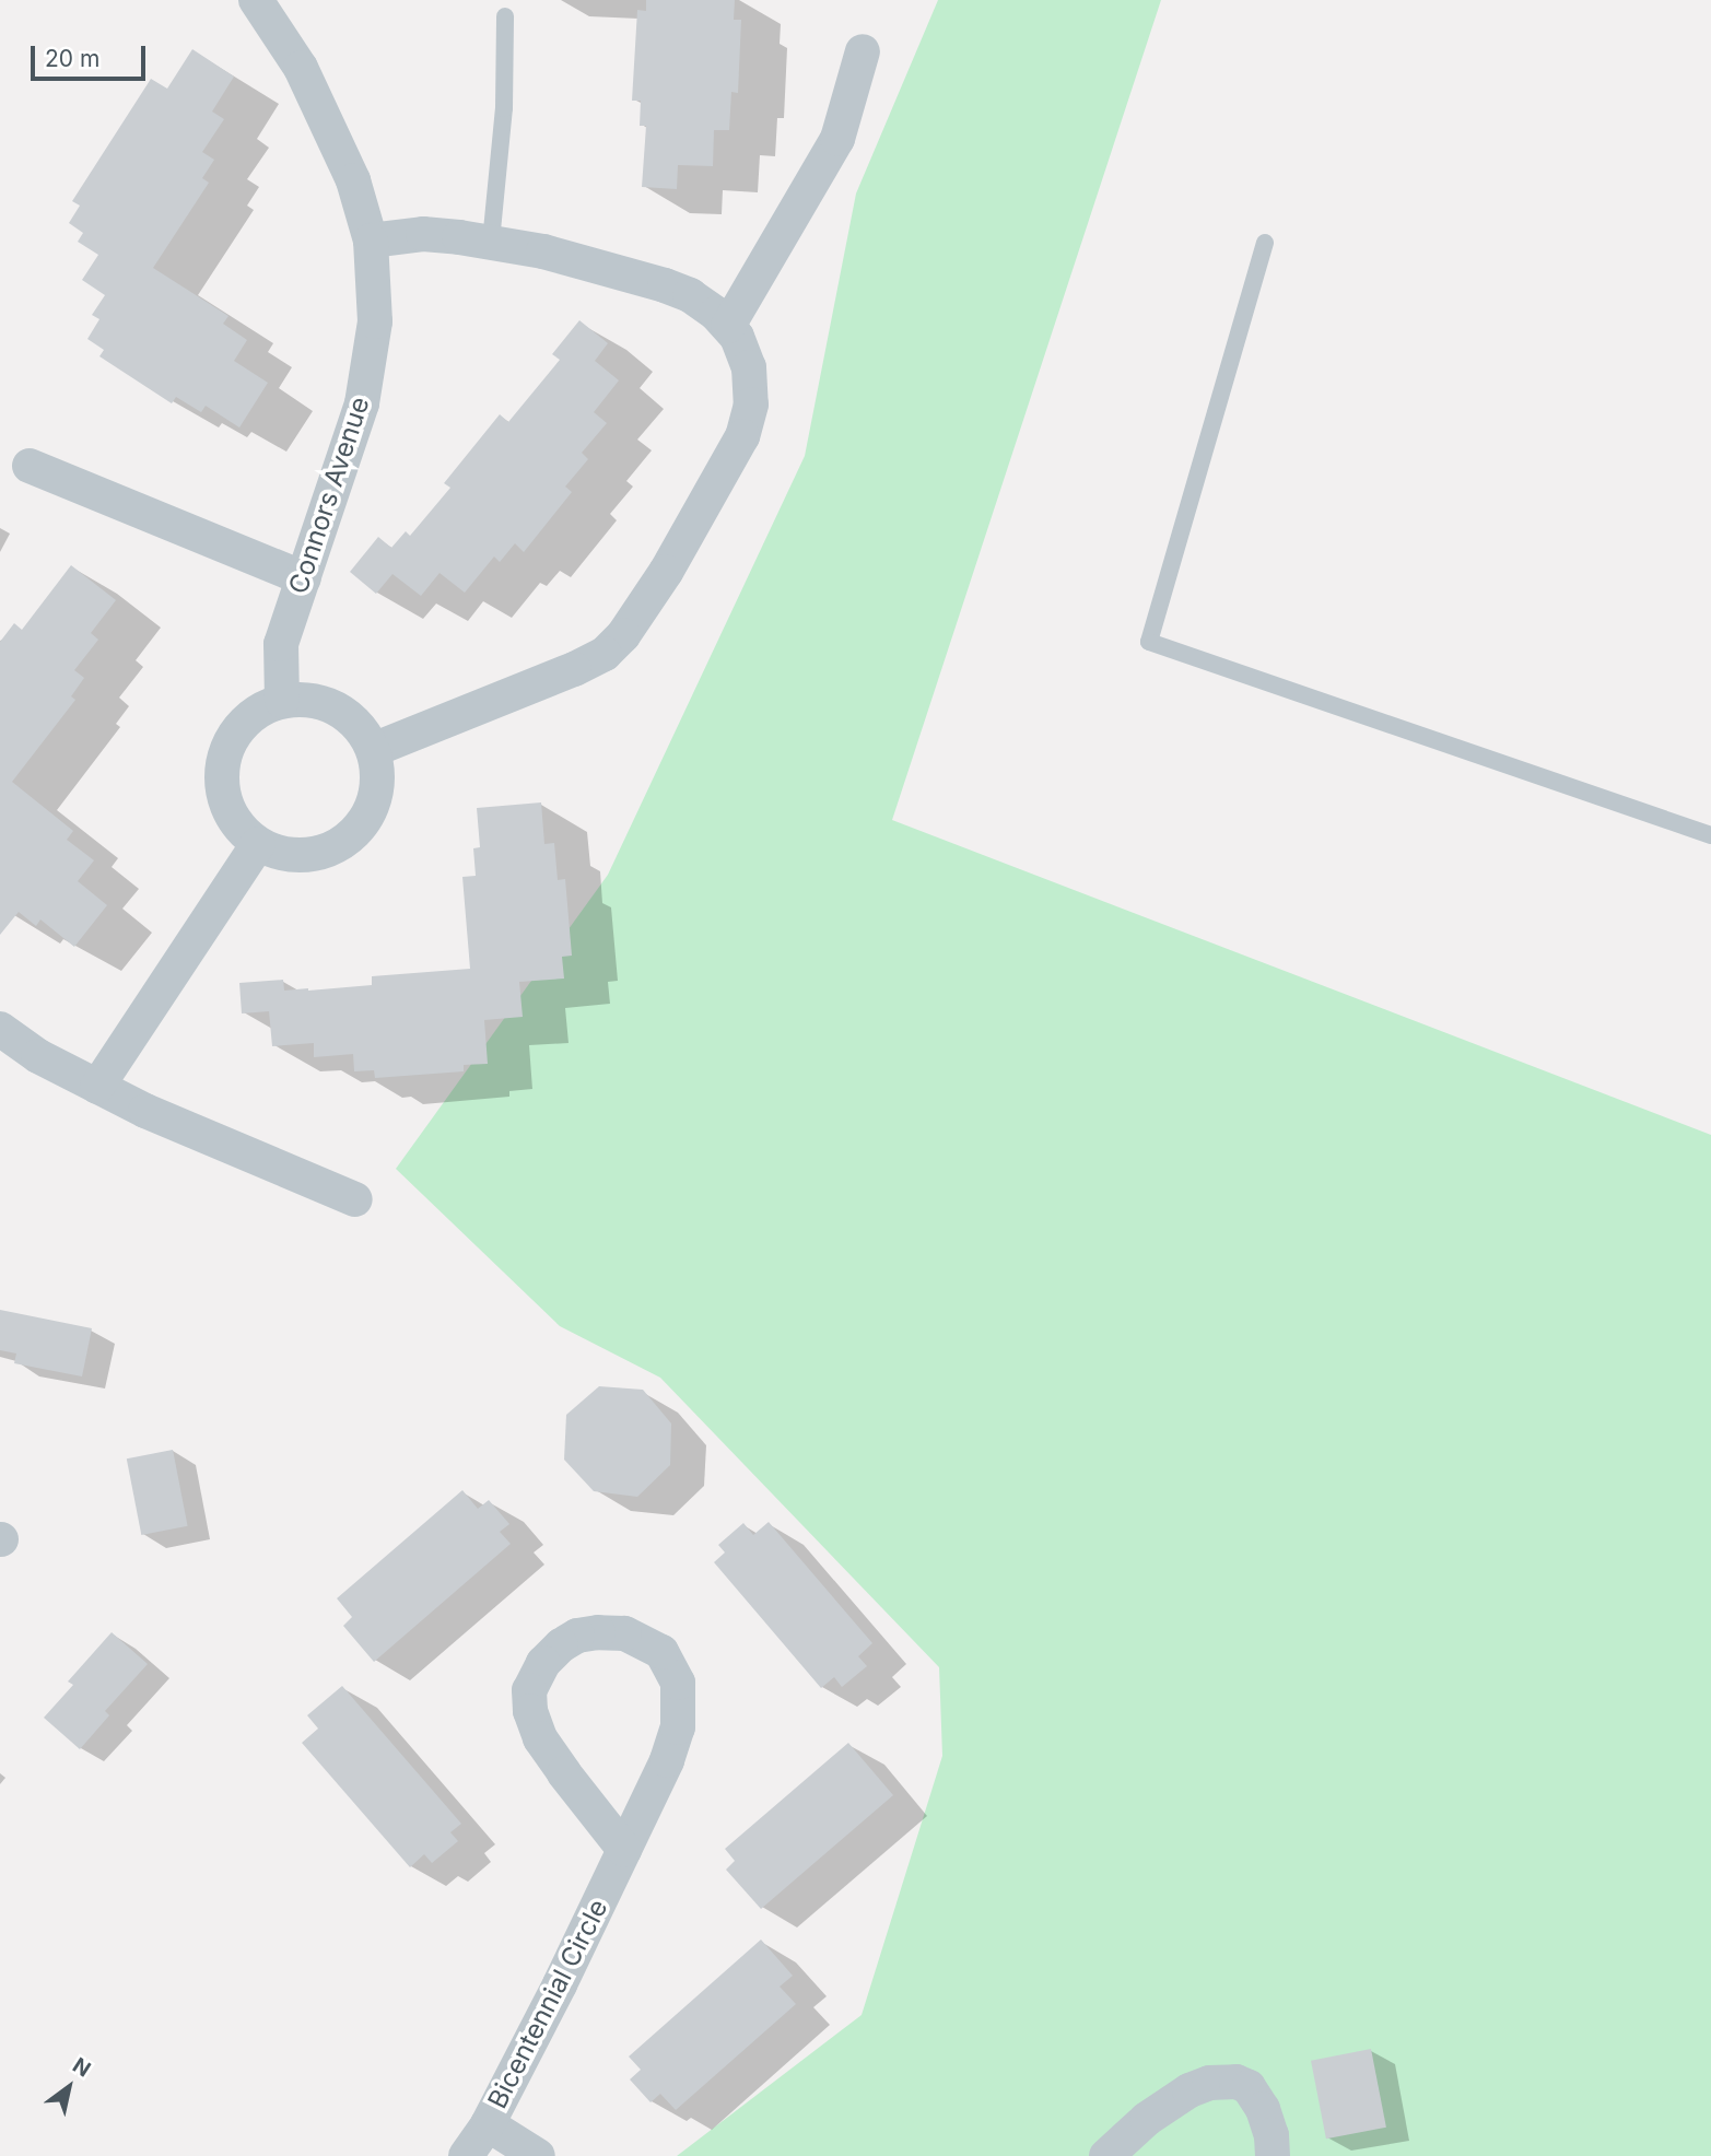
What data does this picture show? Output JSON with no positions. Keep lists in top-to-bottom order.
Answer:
{
  "streets": {
    "street": ["Connors Avenue", "Bicentennial Circle"]
  },
  "scale_bar": "20 m",
  "north": "top right"
}
